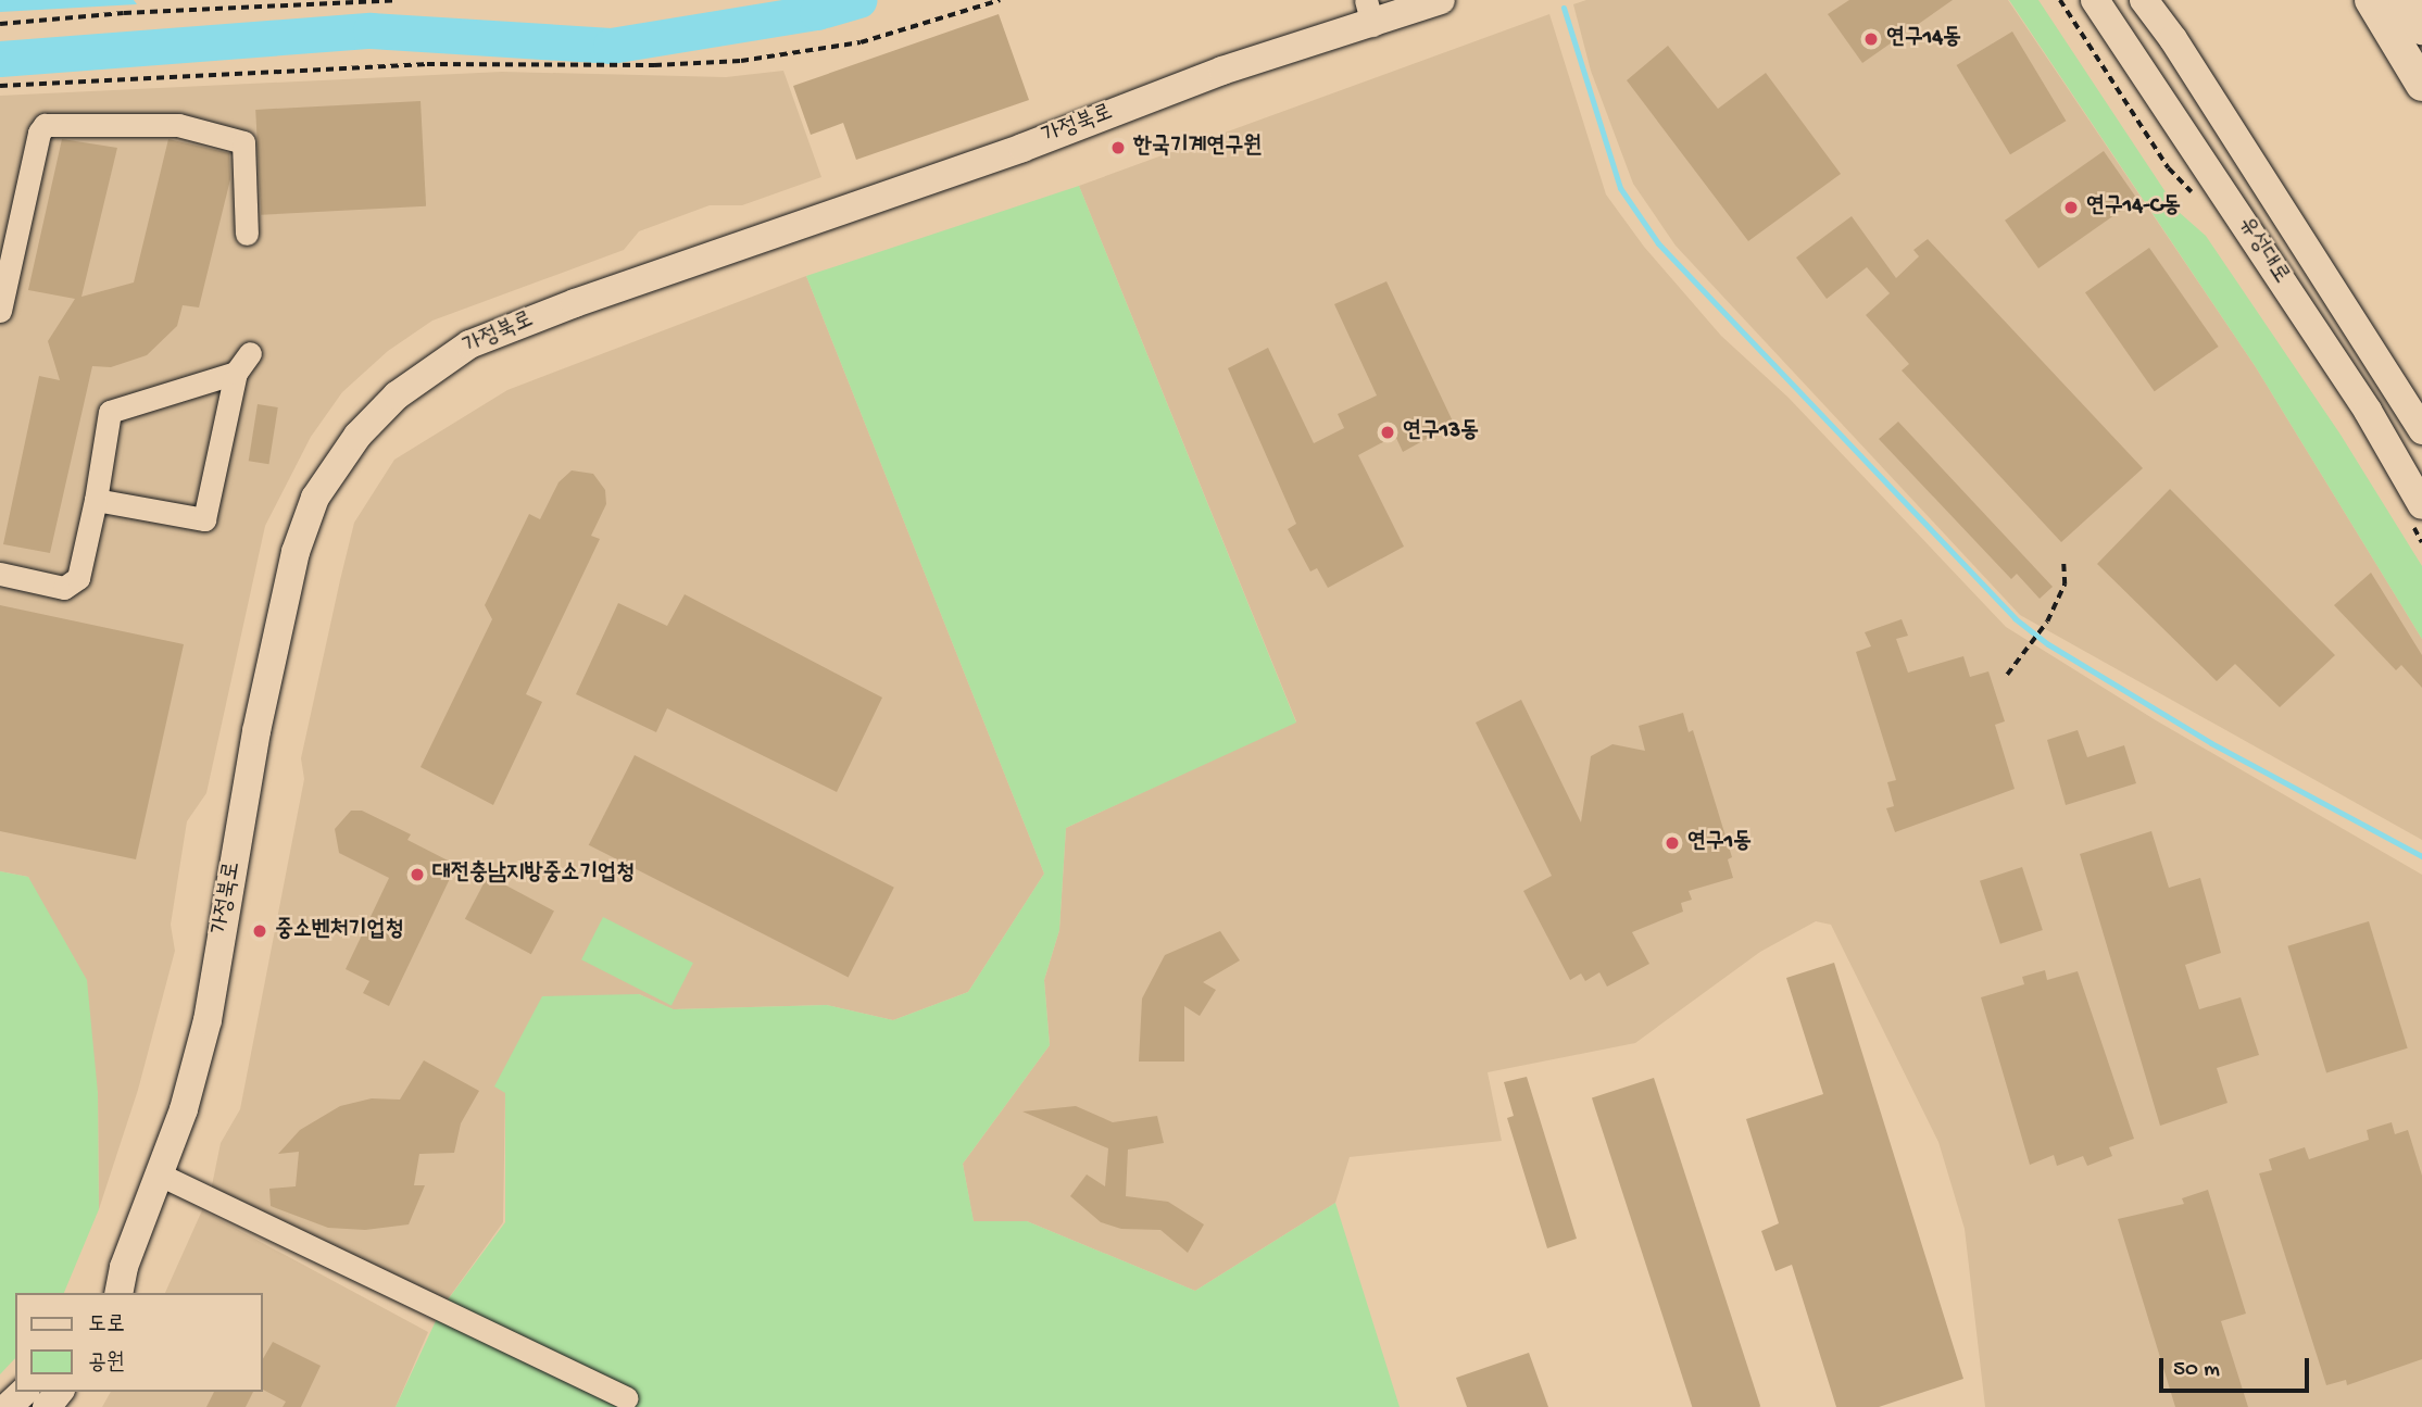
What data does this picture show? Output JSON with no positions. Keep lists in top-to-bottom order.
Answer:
{
  "streets": {
    "main road": ["가정북로", "유성대로"]
  },
  "places": [
    "연구14동",
    "한국기계연구원",
    "연구14-C동",
    "연구13동",
    "연구1동",
    "대전충남지방중소기업청",
    "중소벤처기업청"
  ],
  "legend": ["도로", "공원"],
  "scale_bar": "50 m"
}
